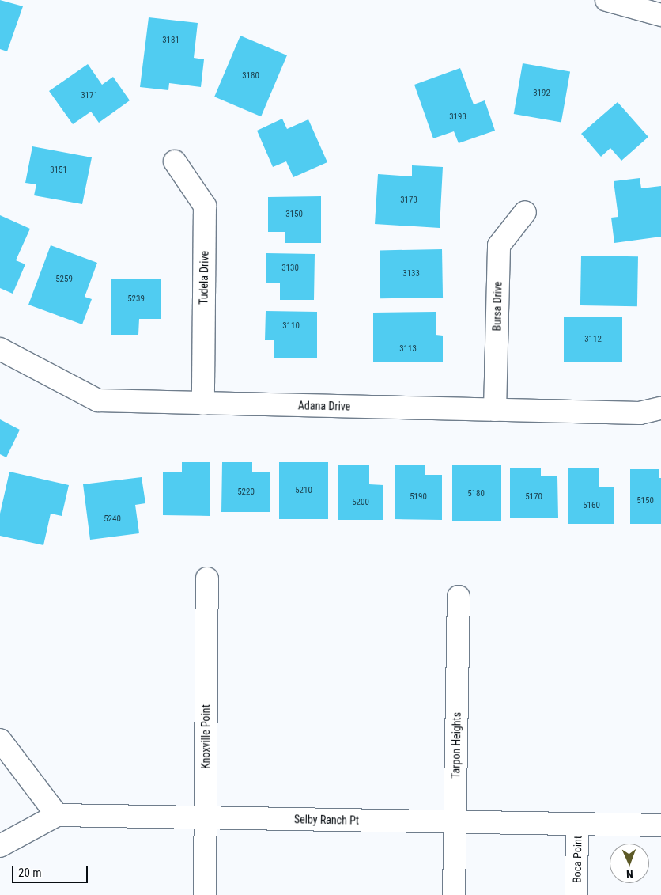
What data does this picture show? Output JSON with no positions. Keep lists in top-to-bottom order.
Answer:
{
  "streets": {
    "street": [
      "Tudela Drive",
      "Bursa Drive",
      "Adana Drive",
      "Knoxville Point",
      "Tarpon Heights",
      "Selby Ranch Pt",
      "Boca Point"
    ]
  },
  "crossings": [
    ["Tudela Drive", "Adana Drive"],
    ["Bursa Drive", "Adana Drive"],
    ["Knoxville Point", "Selby Ranch Pt"],
    ["Tarpon Heights", "Selby Ranch Pt"],
    ["Selby Ranch Pt", "Boca Point"]
  ],
  "house_numbers": [
    "3181",
    "3180",
    "3192",
    "3171",
    "3193",
    "3151",
    "3173",
    "3150",
    "3130",
    "3133",
    "5259",
    "5239",
    "3110",
    "3112",
    "3113",
    "5210",
    "5220",
    "5180",
    "5190",
    "5170",
    "5150",
    "5200",
    "5160",
    "5240"
  ],
  "scale_bar": "20 m",
  "north": "bottom"
}
